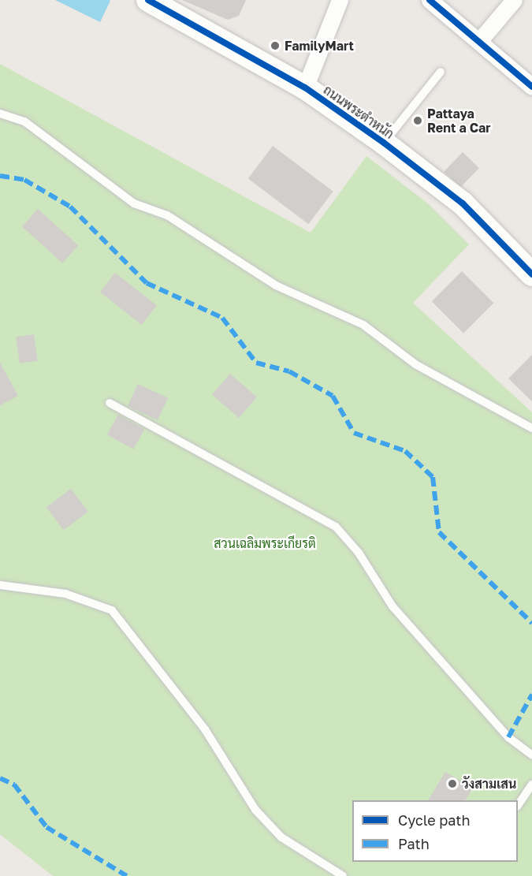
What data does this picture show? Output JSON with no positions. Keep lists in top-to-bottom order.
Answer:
{
  "streets": {
    "street": ["ถนนพระตำหนัก"]
  },
  "parks": ["สวนเฉลิมพระเกียรติ"],
  "places": ["FamilyMart", "Pattaya Rent a Car", "วังสามเสน"],
  "legend": ["Cycle path", "Path"]
}
